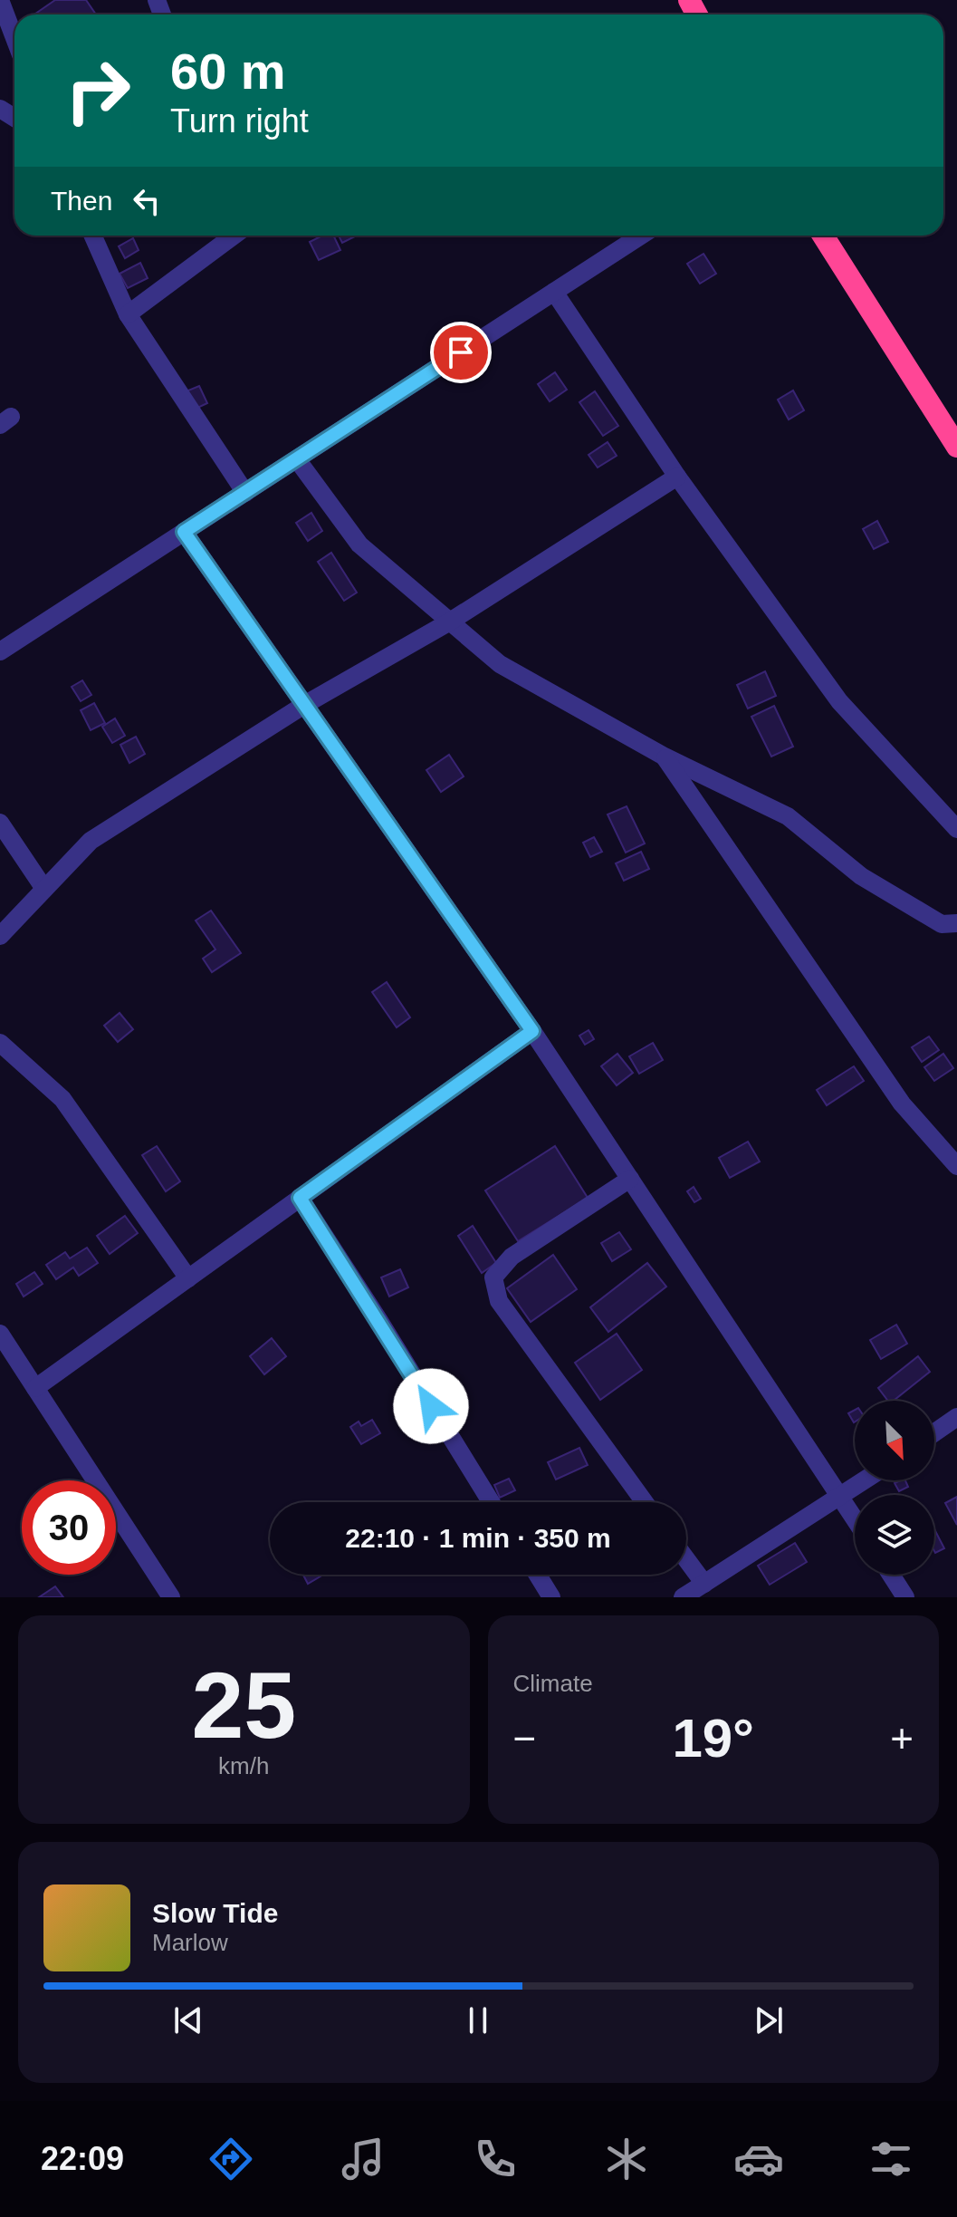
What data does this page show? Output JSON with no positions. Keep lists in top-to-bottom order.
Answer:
{
  "north": "bottom right",
  "page": {
    "turn": ["60 m", "Turn right"],
    "then": "Then",
    "limit": "30",
    "trip": "22:10 · 1 min · 350 m",
    "tile": [
      ["25", "km/h"],
      "Climate"
    ],
    "heat": ["−", "19°", "+"],
    "song": ["Slow Tide", "Marlow"],
    "tabs": "22:09"
  }
}
